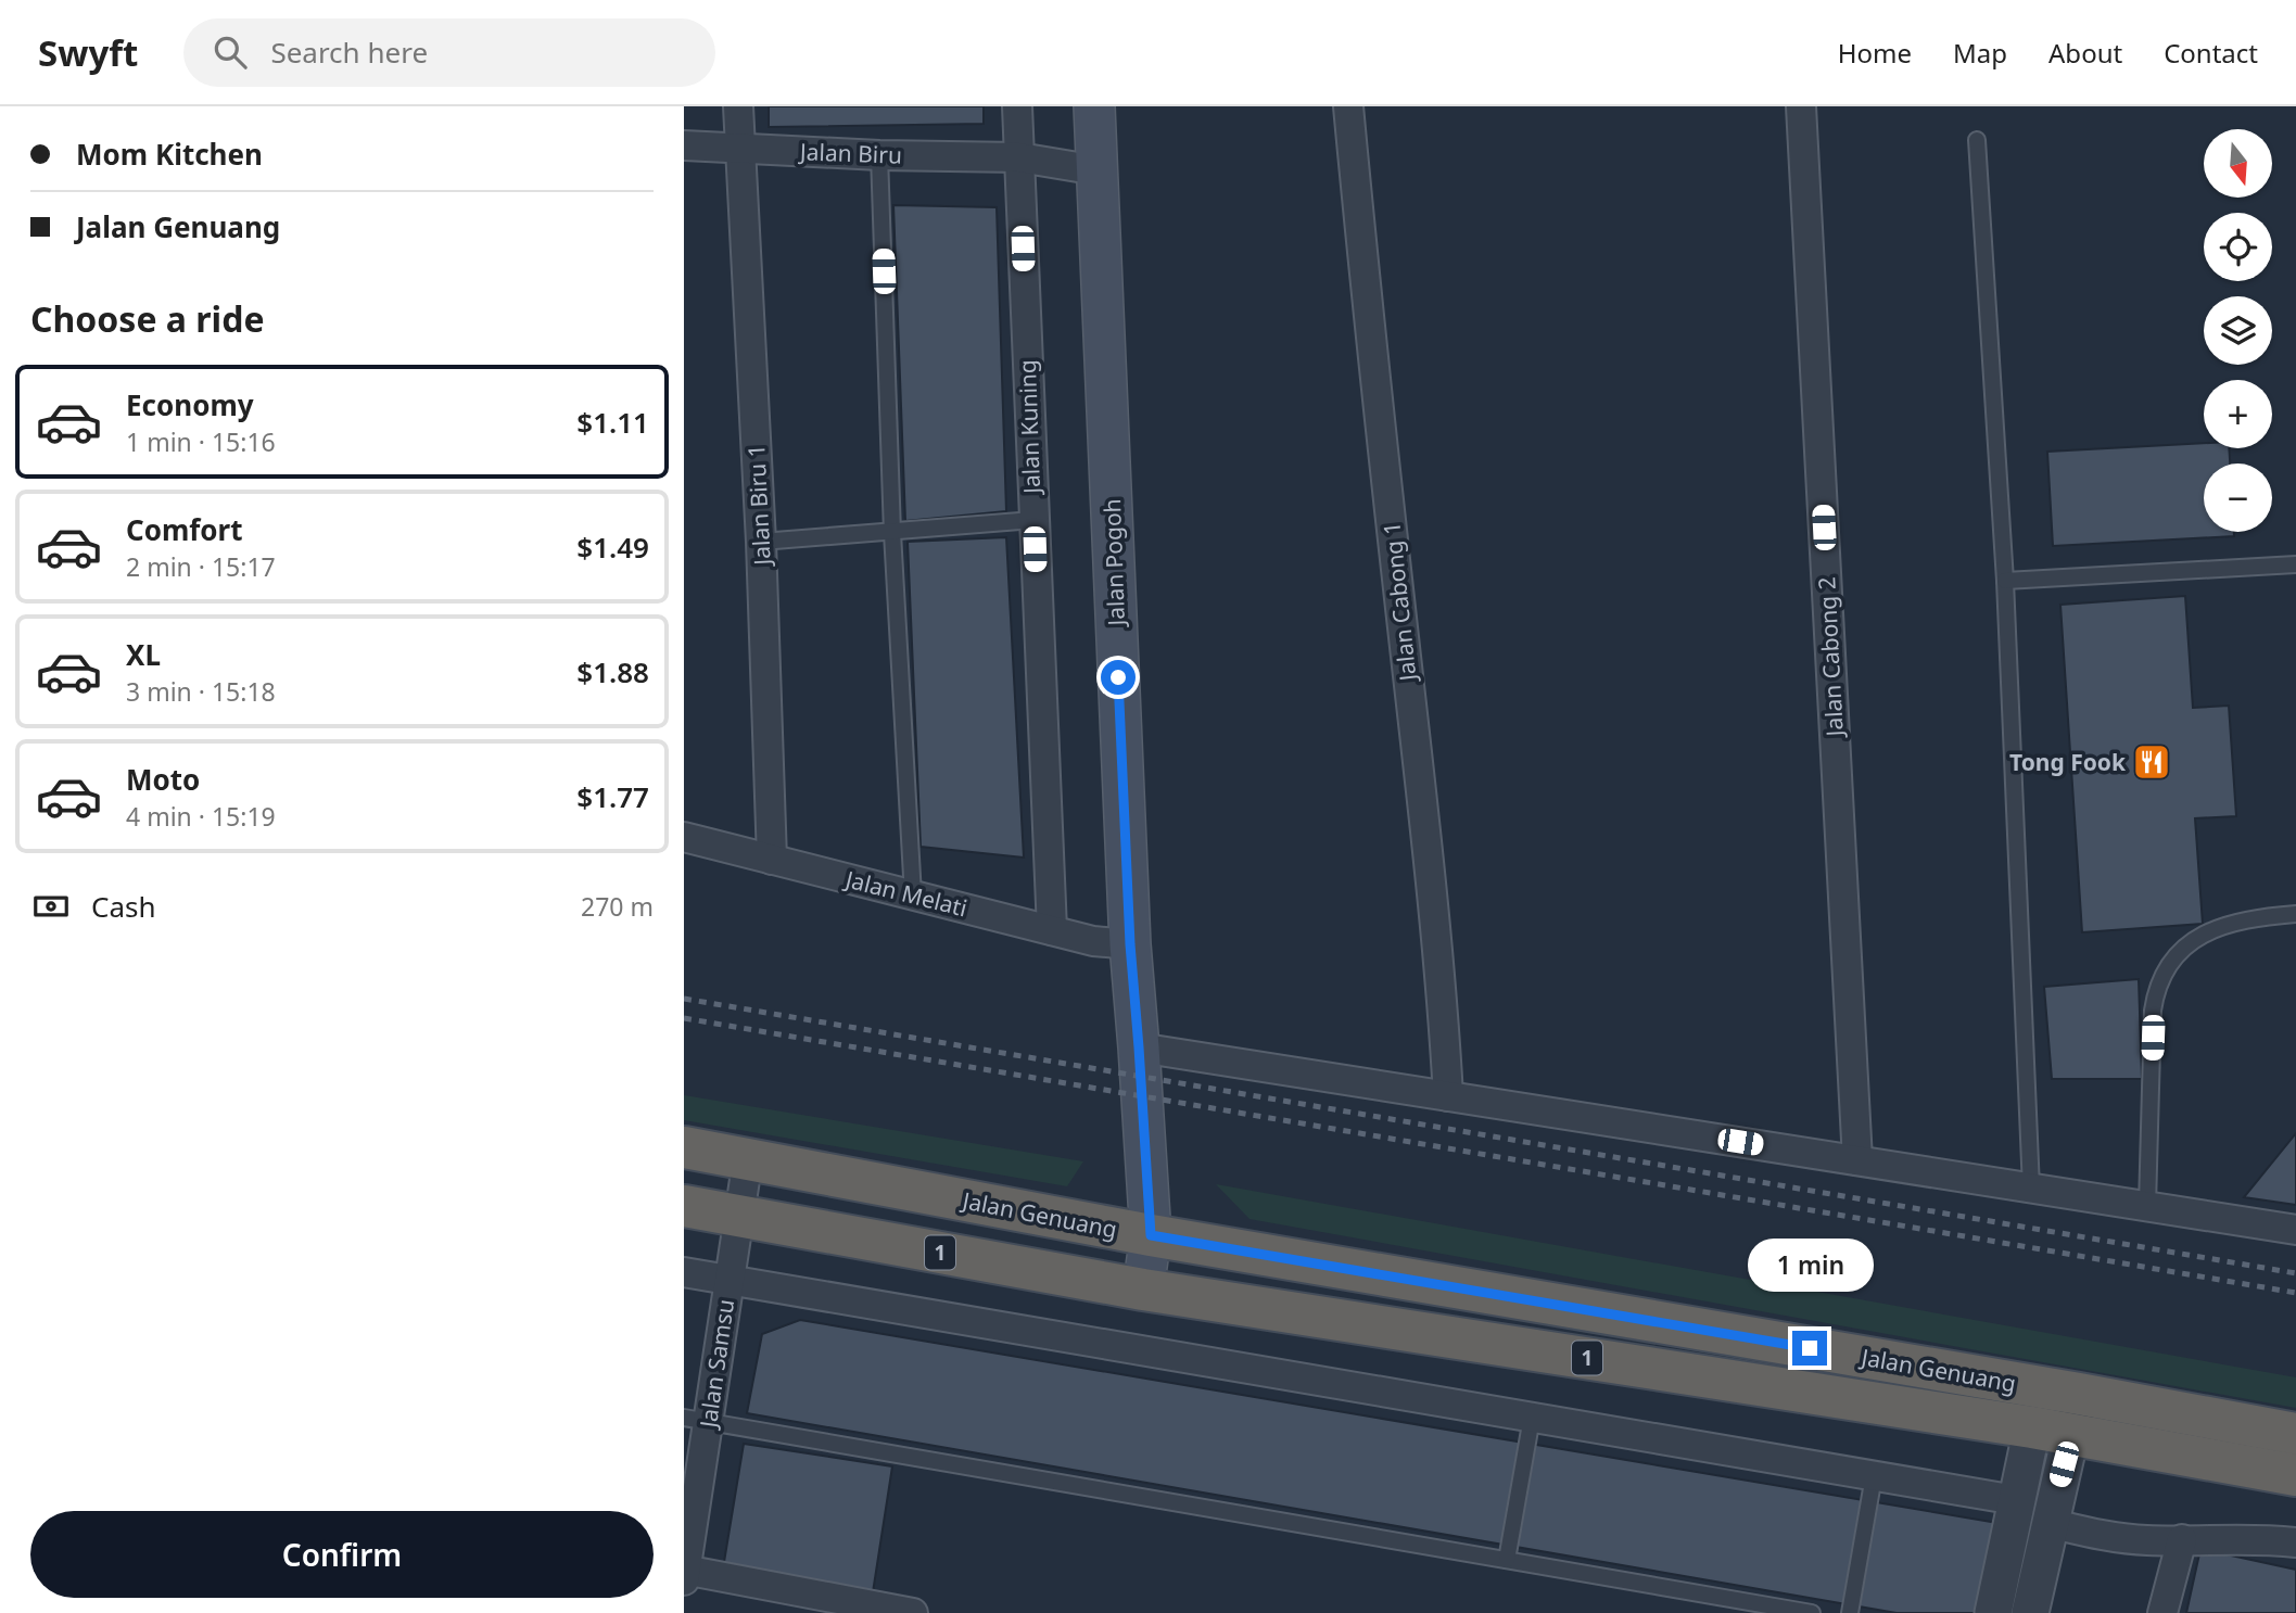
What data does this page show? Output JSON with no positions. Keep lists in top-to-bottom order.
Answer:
{
  "streets": {
    "highway": ["Jalan Genuang", "1"],
    "main road": ["Jalan Pogoh"],
    "street": [
      "Jalan Biru",
      "Jalan Kuning",
      "Jalan Biru 1",
      "Jalan Cabong 1",
      "Jalan Cabong 2",
      "Jalan Melati",
      "Jalan Samsu"
    ]
  },
  "crossings": [
    ["Jalan Biru", "Jalan Kuning"],
    ["Jalan Biru", "Jalan Biru 1"],
    ["Jalan Biru", "Jalan Pogoh"],
    ["Jalan Kuning", "Jalan Melati"],
    ["Jalan Biru 1", "Jalan Melati"],
    ["Jalan Pogoh", "Jalan Melati"],
    ["Jalan Pogoh", "Jalan Genuang"],
    ["Jalan Genuang", "Jalan Samsu"]
  ],
  "places": {
    "restaurant": ["Tong Fook"]
  },
  "north": "bottom",
  "page": {
    "header": "Swyft",
    "search": "Search here",
    "nav": [
      "Home",
      "Map",
      "About",
      "Contact"
    ],
    "banner": ["Mom Kitchen", "Jalan Genuang"],
    "map_buttons": ["+", "−"],
    "heading": "Choose a ride",
    "list": [
      {
        "name": "Economy",
        "note": "1 min · 15:16",
        "value": "$1.11"
      },
      {
        "name": "Comfort",
        "note": "2 min · 15:17",
        "value": "$1.49"
      },
      {
        "name": "XL",
        "note": "3 min · 15:18",
        "value": "$1.88"
      },
      {
        "name": "Moto",
        "note": "4 min · 15:19",
        "value": "$1.77"
      }
    ],
    "pay": ["Cash", "270 m"],
    "bubble": "1 min",
    "buttons": "Confirm"
  }
}
